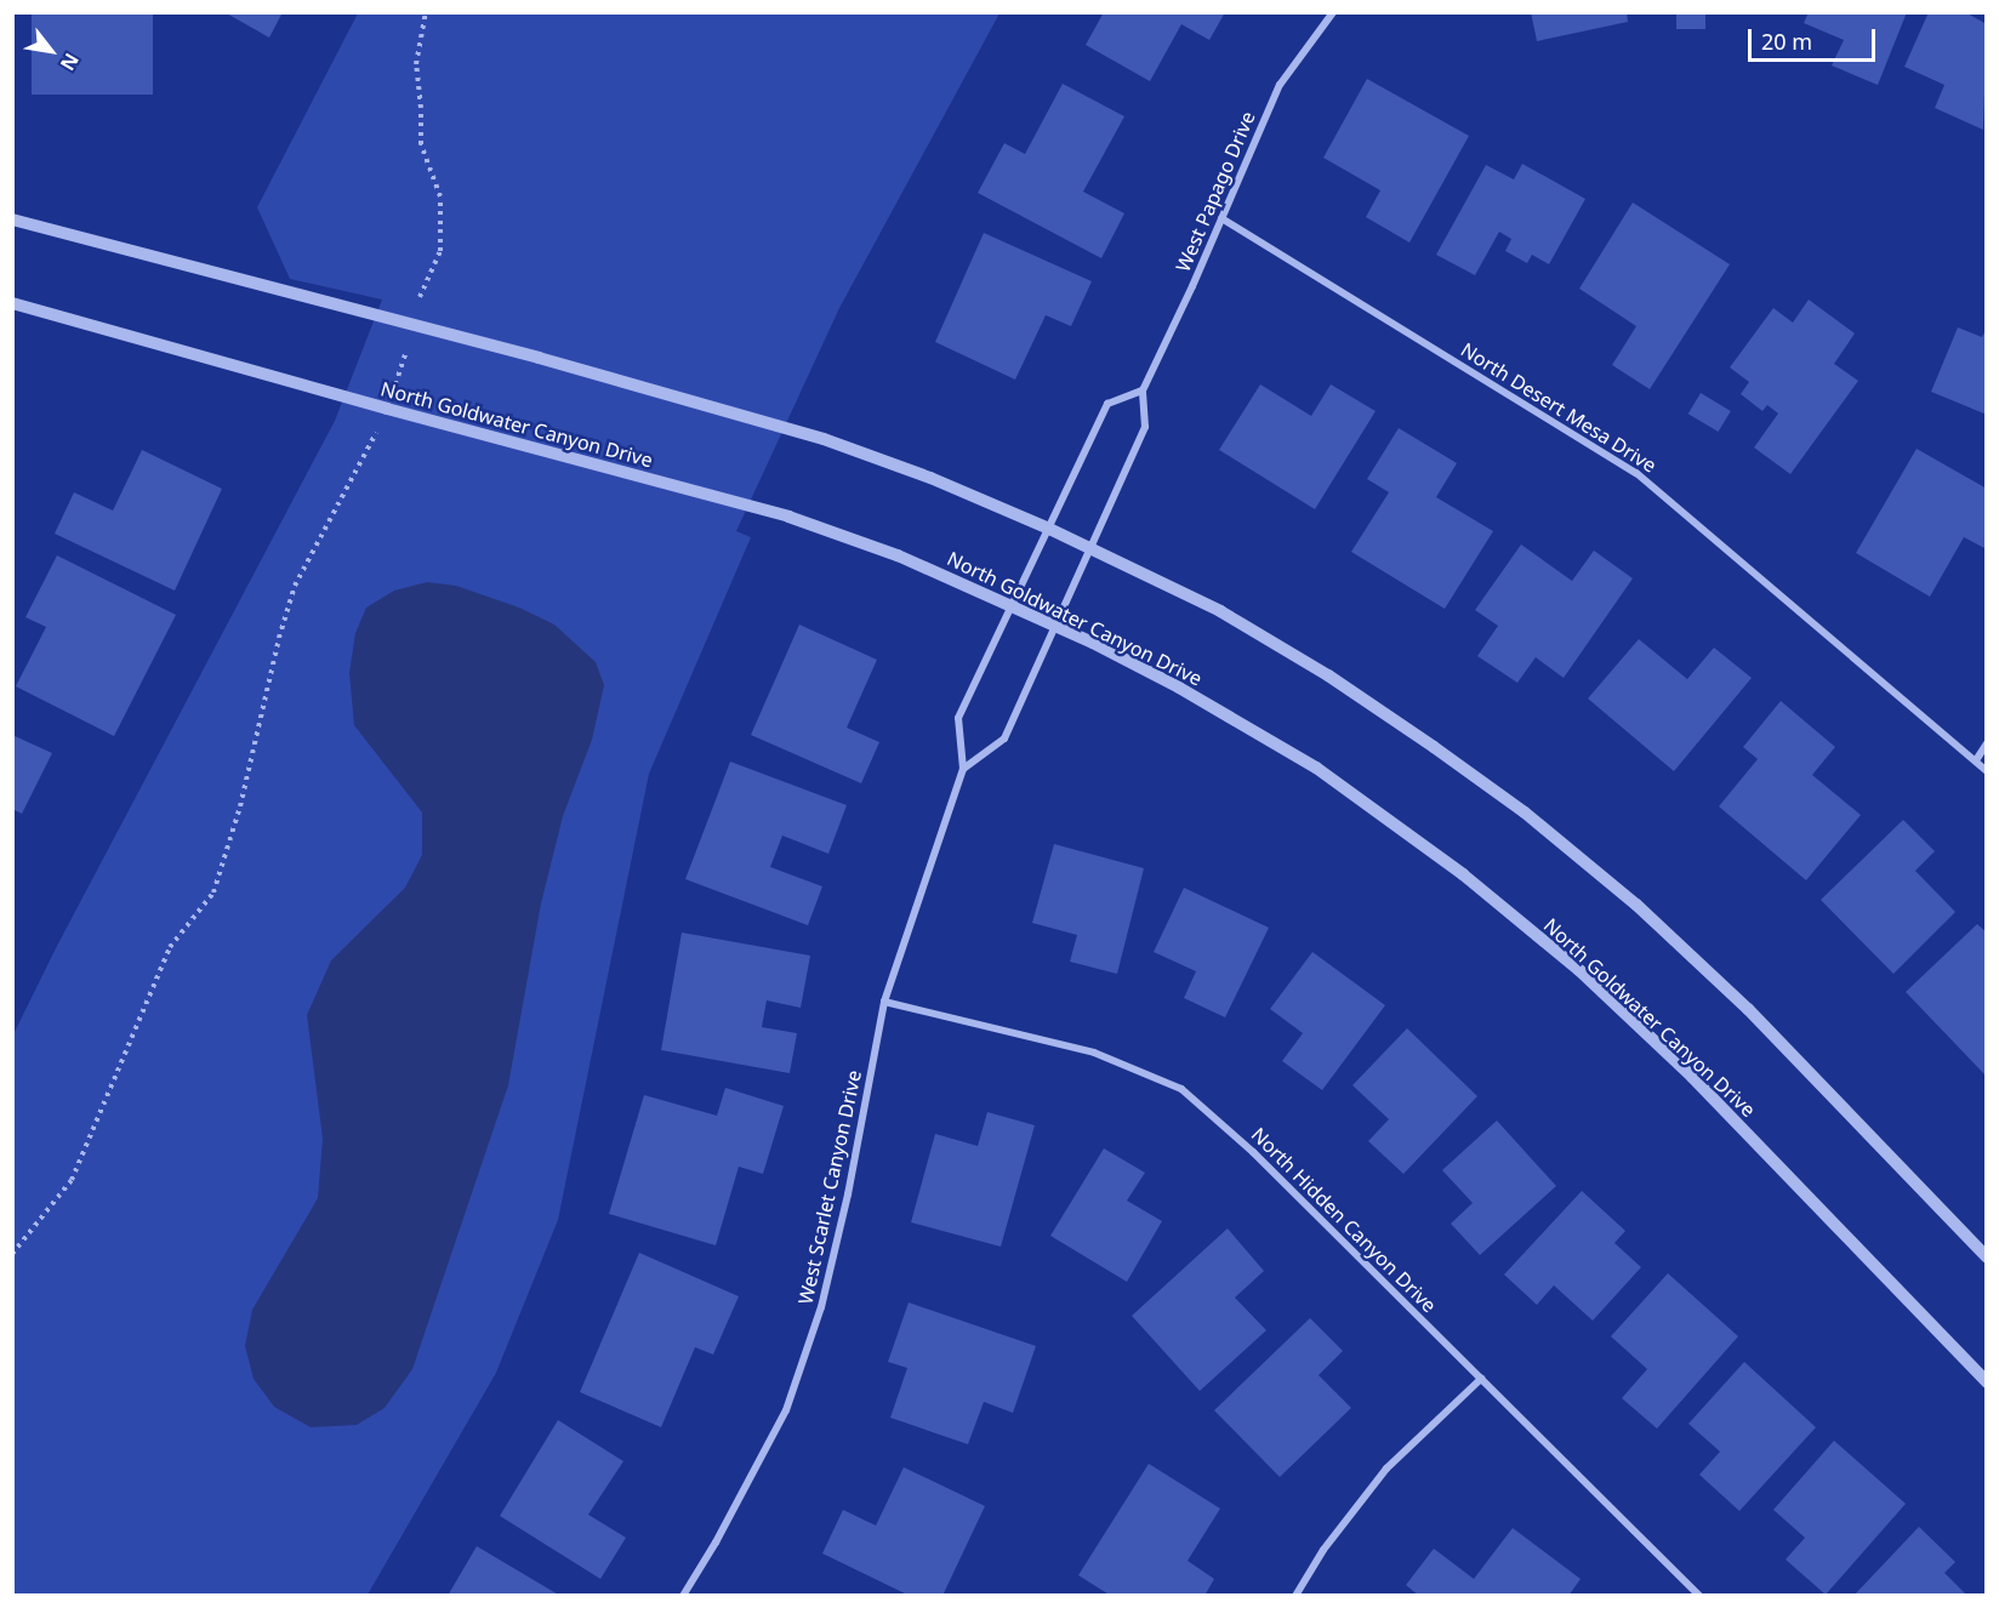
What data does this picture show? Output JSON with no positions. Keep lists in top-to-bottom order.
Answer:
{
  "streets": {
    "street": [
      "West Papago Drive",
      "North Desert Mesa Drive",
      "North Goldwater Canyon Drive",
      "West Scarlet Canyon Drive",
      "North Hidden Canyon Drive"
    ]
  },
  "crossings": [
    ["West Papago Drive", "North Desert Mesa Drive"],
    ["West Papago Drive", "North Goldwater Canyon Drive"],
    ["North Goldwater Canyon Drive", "West Scarlet Canyon Drive"],
    ["West Scarlet Canyon Drive", "North Hidden Canyon Drive"]
  ],
  "scale_bar": "20 m",
  "north": "bottom right"
}
